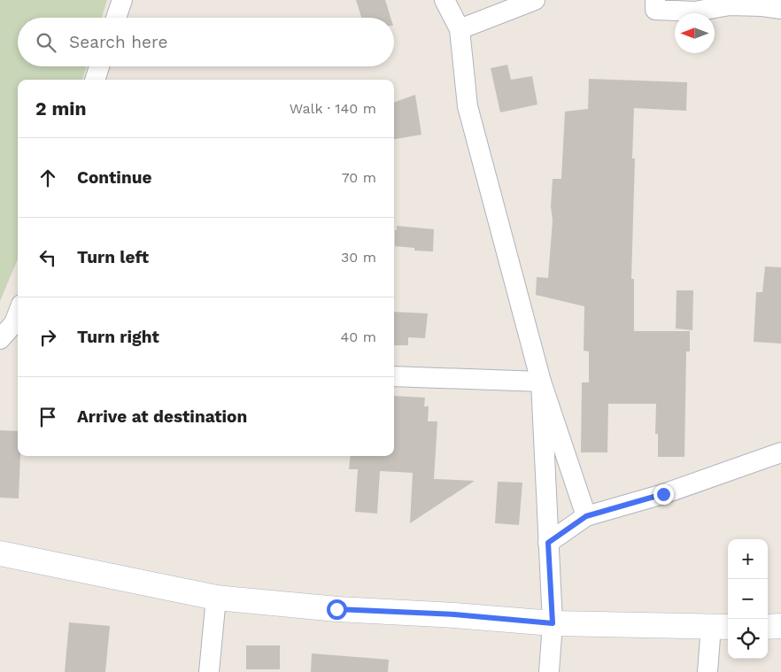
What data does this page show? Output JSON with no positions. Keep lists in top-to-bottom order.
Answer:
{
  "north": "left",
  "page": {
    "search": "Search here",
    "heading": ["2 min", "Walk · 140 m"],
    "list": [
      ["Continue", "70 m"],
      ["Turn left", "30 m"],
      ["Turn right", "40 m"],
      "Arrive at destination"
    ],
    "map_buttons": ["+", "−"]
  }
}
